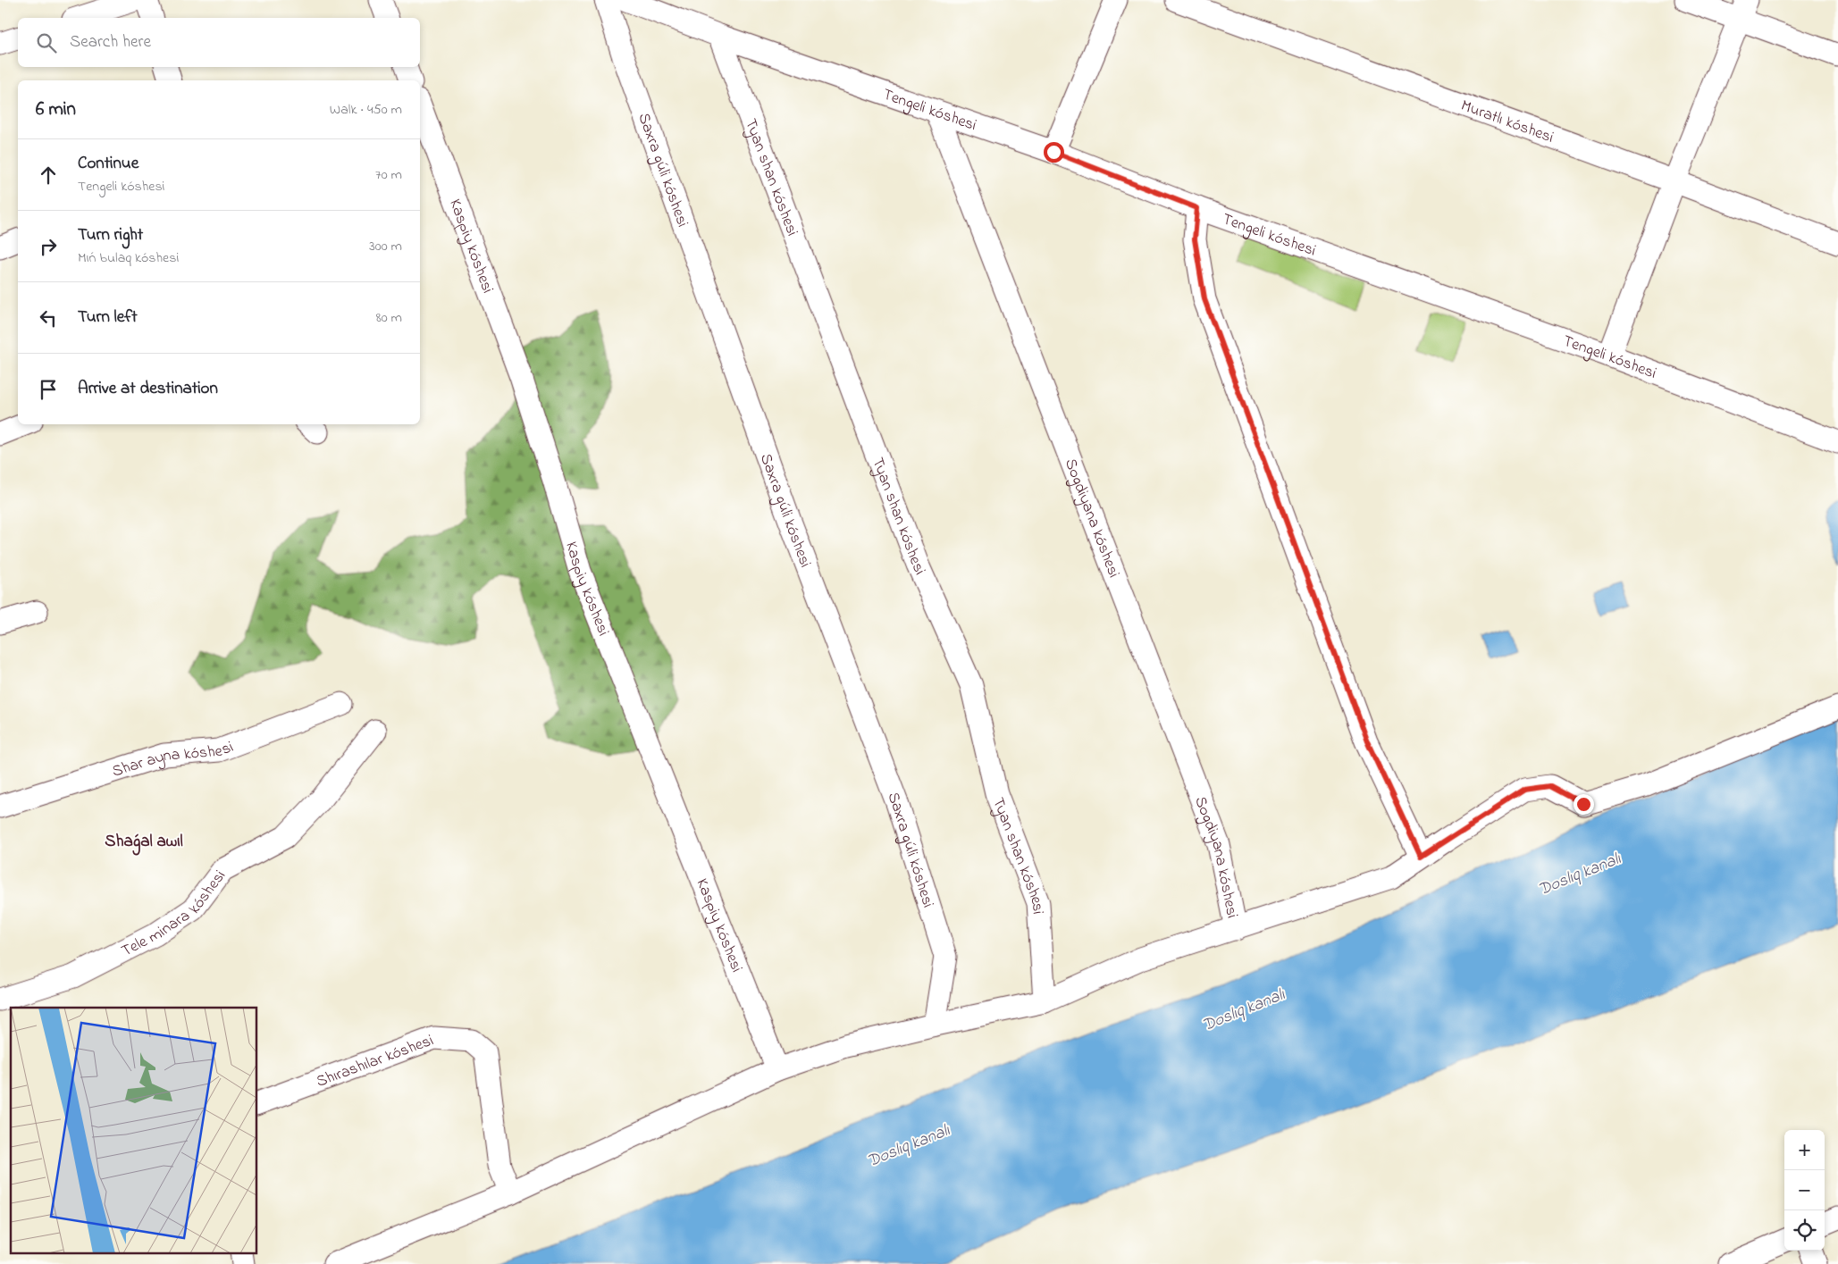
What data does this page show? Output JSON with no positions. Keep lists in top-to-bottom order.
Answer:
{
  "streets": {
    "street": [
      "Tengeli kóshesi",
      "Muratlı kóshesi",
      "Saxra gúli kóshesi",
      "Tyan shan kóshesi",
      "Kaspiy kóshesi",
      "Sogdiyana kóshesi",
      "Shar ayna kóshesi",
      "Tele minara kóshesi",
      "Shırashılar kóshesi"
    ]
  },
  "crossings": [
    ["Tengeli kóshesi", "Tyan shan kóshesi"],
    ["Tengeli kóshesi", "Sogdiyana kóshesi"]
  ],
  "districts": ["Shaǵal awıl"],
  "water": ["Doslıq kanalı"],
  "page": {
    "search": "Search here",
    "heading": ["6 min", "Walk · 450 m"],
    "list": [
      ["Continue", "Tengeli kóshesi", "70 m"],
      ["Turn right", "Mıń bulaq kóshesi", "300 m"],
      ["Turn left", "80 m"],
      "Arrive at destination"
    ],
    "map_buttons": ["+", "−"]
  }
}
